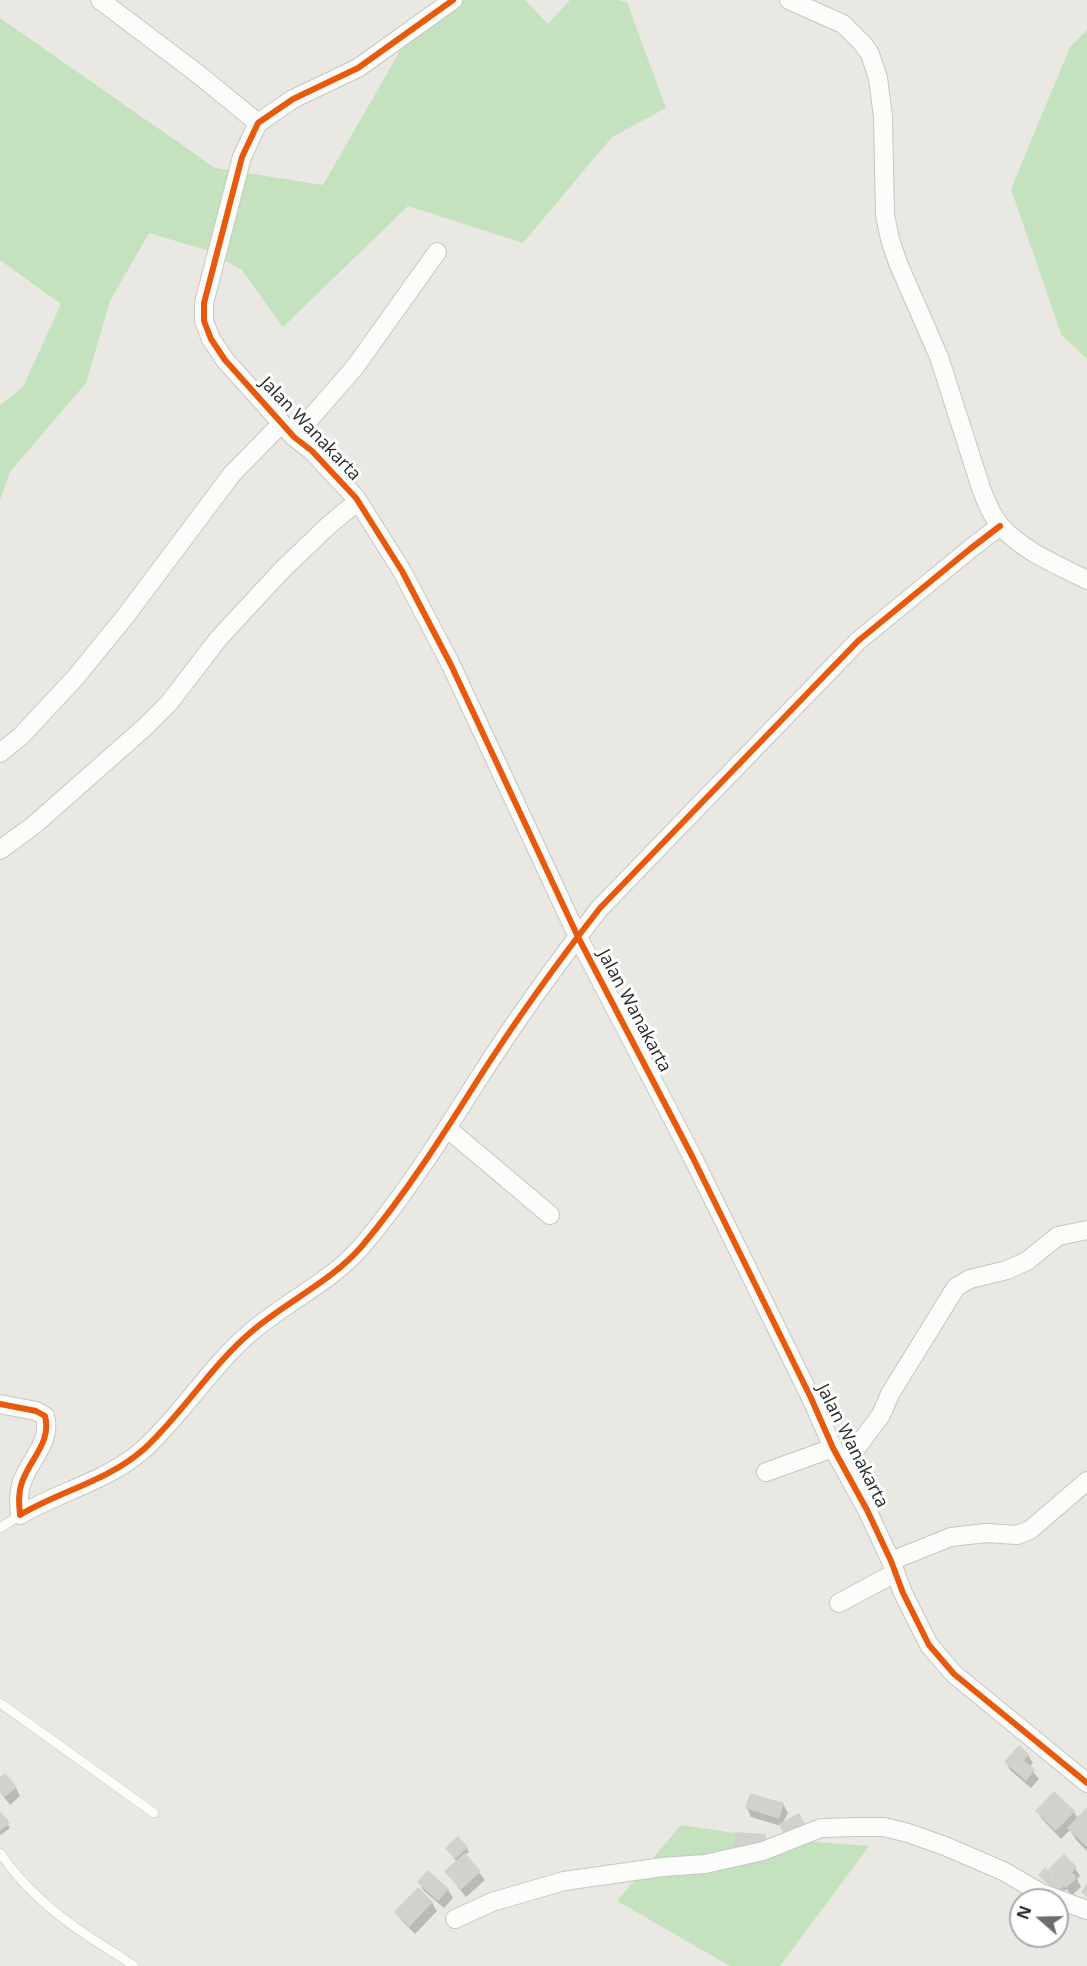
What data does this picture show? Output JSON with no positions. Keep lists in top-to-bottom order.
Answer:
{
  "streets": {
    "street": ["Jalan Wanakarta"]
  },
  "north": "left"
}
